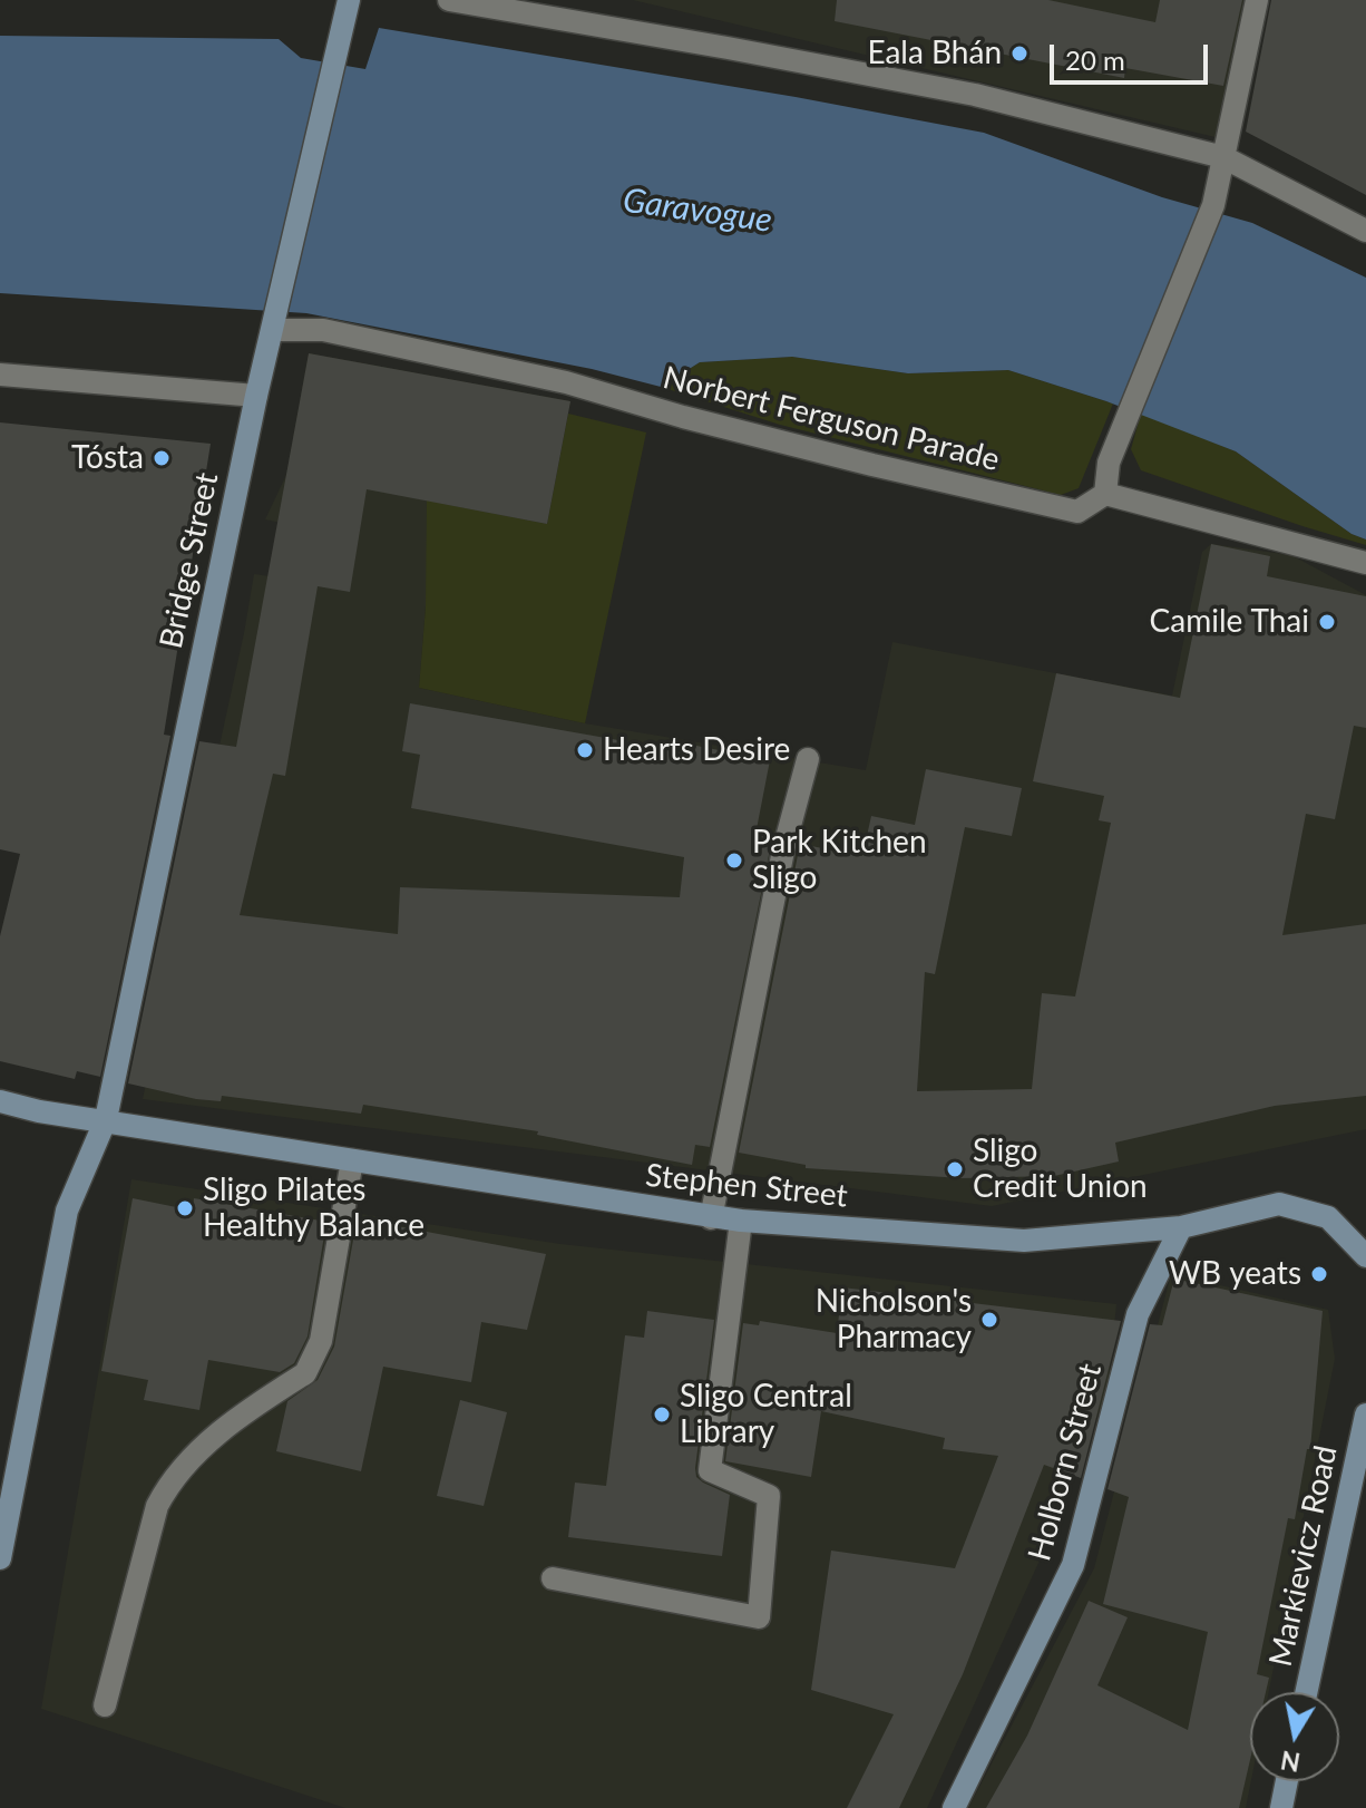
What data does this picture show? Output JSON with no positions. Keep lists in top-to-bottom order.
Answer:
{
  "streets": {
    "street": [
      "Norbert Ferguson Parade",
      "Bridge Street",
      "Stephen Street",
      "Holborn Street",
      "Markievicz Road"
    ]
  },
  "crossings": [
    ["Norbert Ferguson Parade", "Bridge Street"],
    ["Bridge Street", "Stephen Street"],
    ["Stephen Street", "Holborn Street"]
  ],
  "water": ["Garavogue"],
  "places": [
    "Eala Bhán",
    "Tósta",
    "Camile Thai",
    "Hearts Desire",
    "Park Kitchen Sligo",
    "Sligo Credit Union",
    "Sligo Pilates Healthy Balance",
    "WB yeats",
    "Nicholson's Pharmacy",
    "Sligo Central Library"
  ],
  "scale_bar": "20 m",
  "north": "bottom"
}
